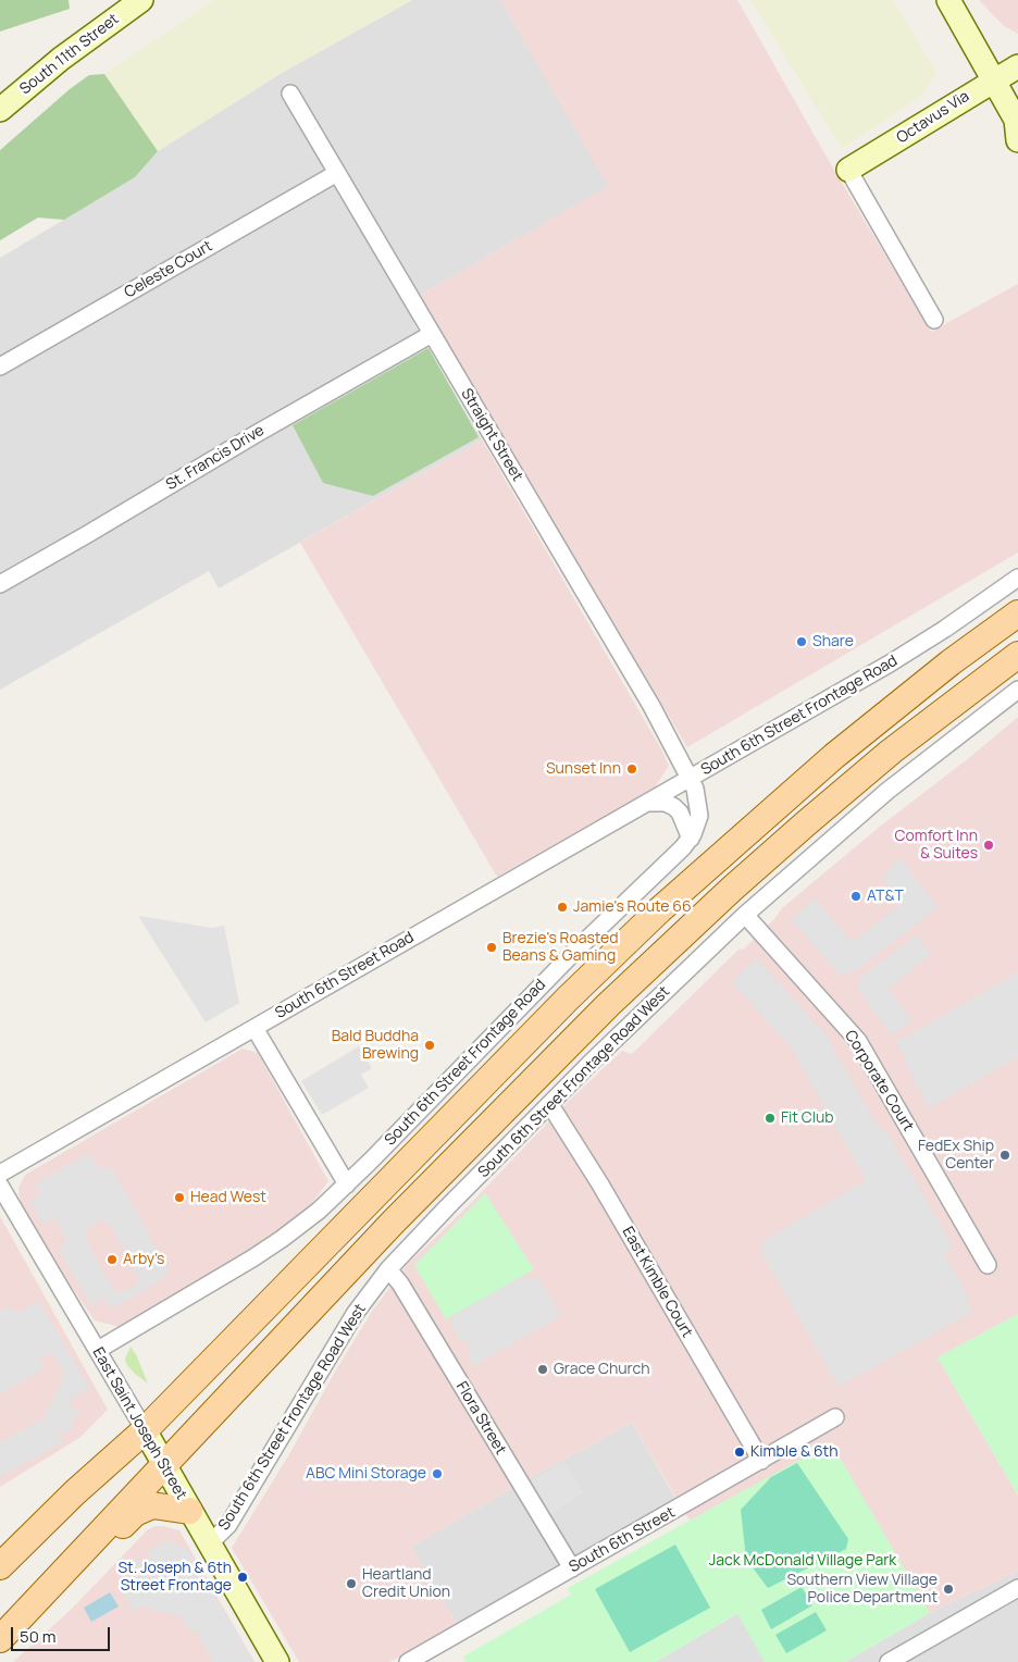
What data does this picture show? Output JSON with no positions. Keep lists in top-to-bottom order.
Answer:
{
  "streets": {
    "street": [
      "South 11th Street",
      "Octavus Via",
      "Celeste Court",
      "Straight Street",
      "St. Francis Drive",
      "South 6th Street Frontage Road",
      "South 6th Street Road",
      "Corporate Court",
      "South 6th Street Frontage Road West",
      "East Kimble Court",
      "Flora Street",
      "East Saint Joseph Street",
      "South 6th Street"
    ]
  },
  "crossings": [
    ["Celeste Court", "Straight Street"],
    ["Straight Street", "St. Francis Drive"],
    ["Straight Street", "South 6th Street Frontage Road"],
    ["Straight Street", "South 6th Street Road"],
    ["South 6th Street Frontage Road", "South 6th Street Road"],
    ["South 6th Street Frontage Road", "East Saint Joseph Street"],
    ["Corporate Court", "South 6th Street Frontage Road West"],
    ["South 6th Street Frontage Road West", "East Kimble Court"],
    ["South 6th Street Frontage Road West", "Flora Street"],
    ["South 6th Street Frontage Road West", "East Saint Joseph Street"],
    ["East Kimble Court", "South 6th Street"],
    ["Flora Street", "South 6th Street"]
  ],
  "parks": ["Jack McDonald Village Park"],
  "places": [
    "Share",
    "Sunset Inn",
    "Comfort Inn & Suites",
    "AT&T",
    "Jamie's Route 66",
    "Brezie's Roasted Beans & Gaming",
    "Bald Buddha Brewing",
    "Fit Club",
    "FedEx Ship Center",
    "Head West",
    "Arby's",
    "Grace Church",
    "Kimble & 6th",
    "ABC Mini Storage",
    "St. Joseph & 6th Street Frontage",
    "Heartland Credit Union",
    "Southern View Village Police Department"
  ],
  "scale_bar": "50 m"
}
